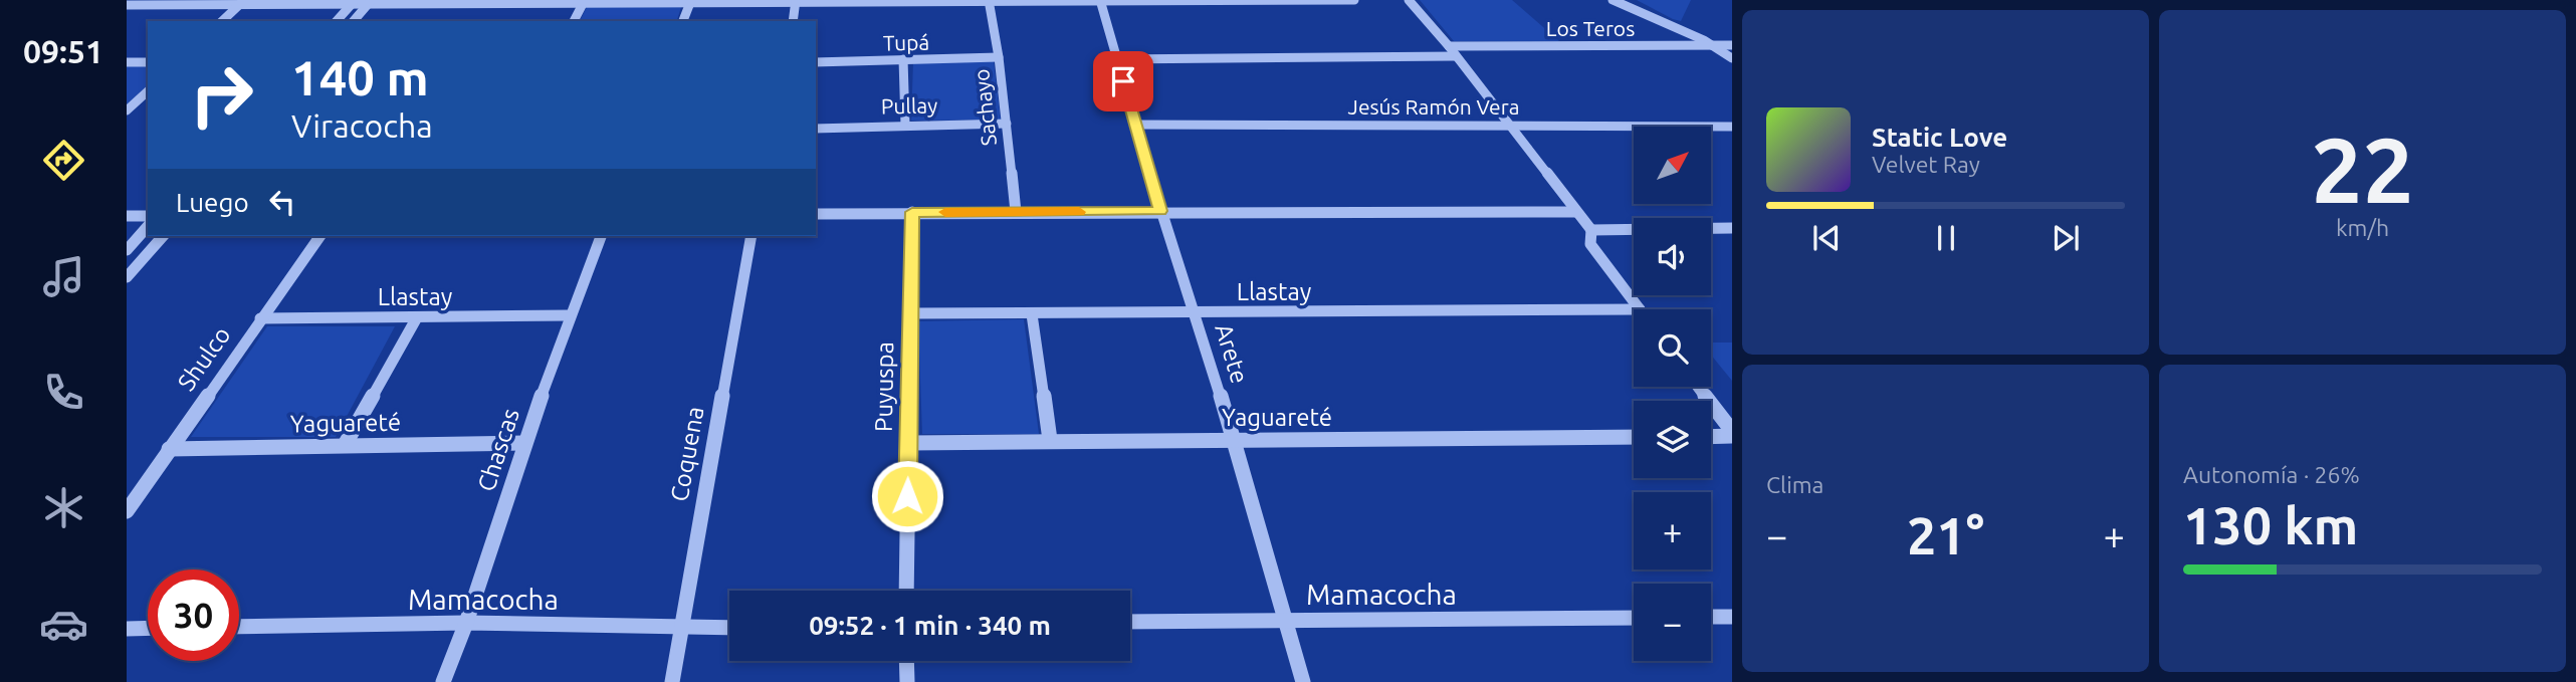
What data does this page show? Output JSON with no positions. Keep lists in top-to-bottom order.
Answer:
{
  "streets": {
    "street": [
      "Los Teros",
      "Tupá",
      "Pullay",
      "Jesús Ramón Vera",
      "Sachayo",
      "Llastay",
      "Arete",
      "Shulco",
      "Puyuspa",
      "Yaguareté",
      "Chascas",
      "Coquena",
      "Mamacocha"
    ]
  },
  "crossings": [
    ["Tupá", "Sachayo"],
    ["Pullay", "Sachayo"],
    ["Jesús Ramón Vera", "Arete"],
    ["Llastay", "Arete"],
    ["Llastay", "Shulco"],
    ["Llastay", "Puyuspa"],
    ["Llastay", "Chascas"],
    ["Arete", "Yaguareté"],
    ["Arete", "Mamacocha"],
    ["Shulco", "Yaguareté"],
    ["Puyuspa", "Yaguareté"],
    ["Yaguareté", "Chascas"],
    ["Chascas", "Mamacocha"],
    ["Coquena", "Mamacocha"]
  ],
  "north": "top right",
  "page": {
    "tabs": "09:51",
    "tile": [
      ["22", "km/h"],
      "Clima",
      ["Autonomía · 26%", "130 km"]
    ],
    "turn": ["140 m", "Viracocha"],
    "song": ["Static Love", "Velvet Ray"],
    "map_buttons": ["+", "−"],
    "then": "Luego",
    "heat": ["−", "21°", "+"],
    "limit": "30",
    "trip": "09:52 · 1 min · 340 m"
  }
}
